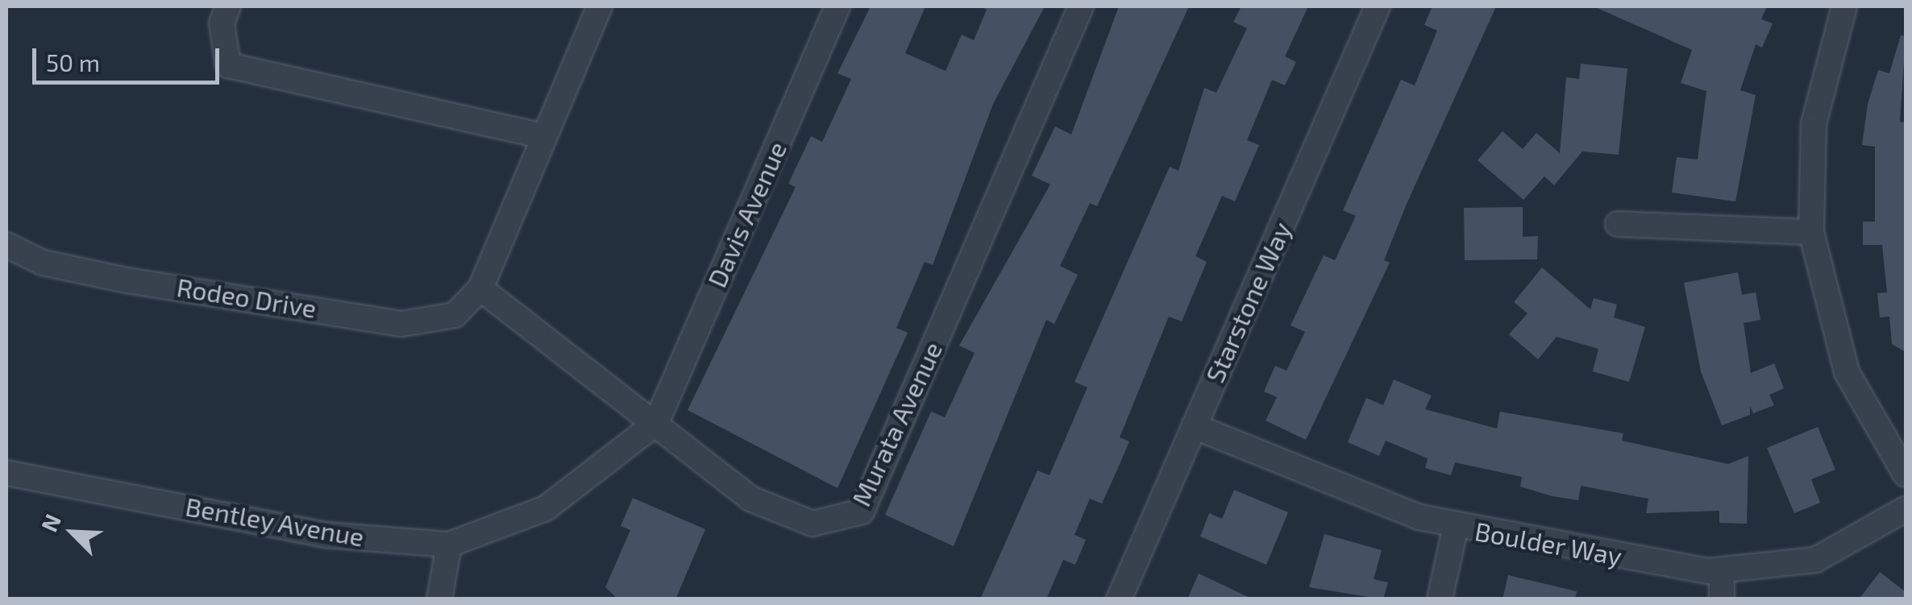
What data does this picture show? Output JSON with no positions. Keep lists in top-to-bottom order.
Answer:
{
  "streets": {
    "street": [
      "Davis Avenue",
      "Rodeo Drive",
      "Starstone Way",
      "Murata Avenue",
      "Bentley Avenue",
      "Boulder Way"
    ]
  },
  "crossings": [
    ["Davis Avenue", "Murata Avenue"],
    ["Davis Avenue", "Bentley Avenue"],
    ["Rodeo Drive", "Murata Avenue"],
    ["Starstone Way", "Boulder Way"],
    ["Murata Avenue", "Bentley Avenue"]
  ],
  "scale_bar": "50 m",
  "north": "top left"
}
